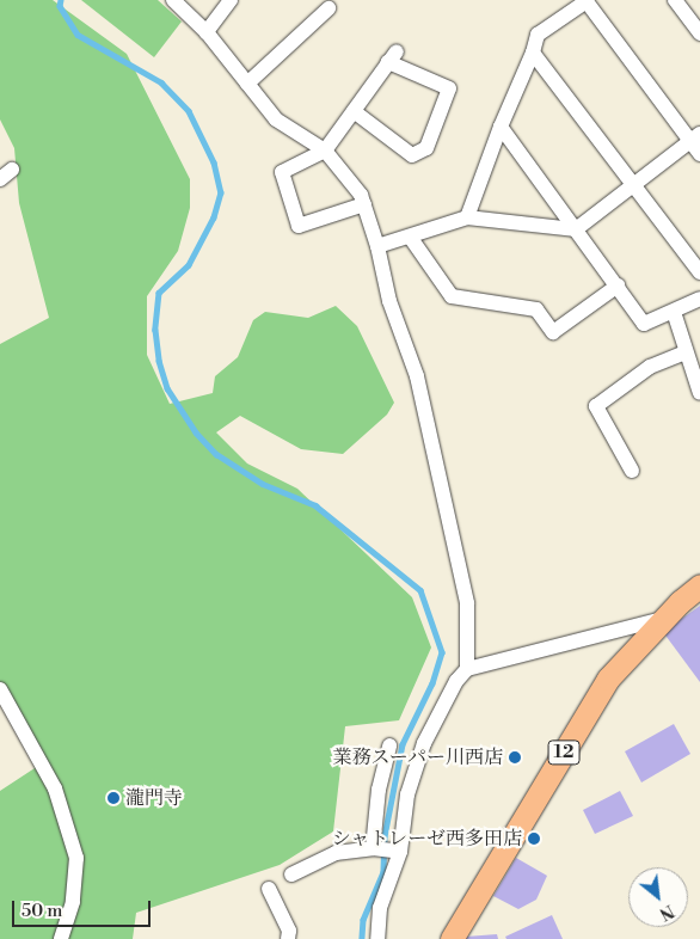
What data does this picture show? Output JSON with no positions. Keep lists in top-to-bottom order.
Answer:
{
  "streets": {
    "main road": ["12"]
  },
  "places": ["業務スーパー川西店", "瀧門寺", "シャトレーゼ西多田店"],
  "scale_bar": "50 m",
  "north": "bottom right"
}
